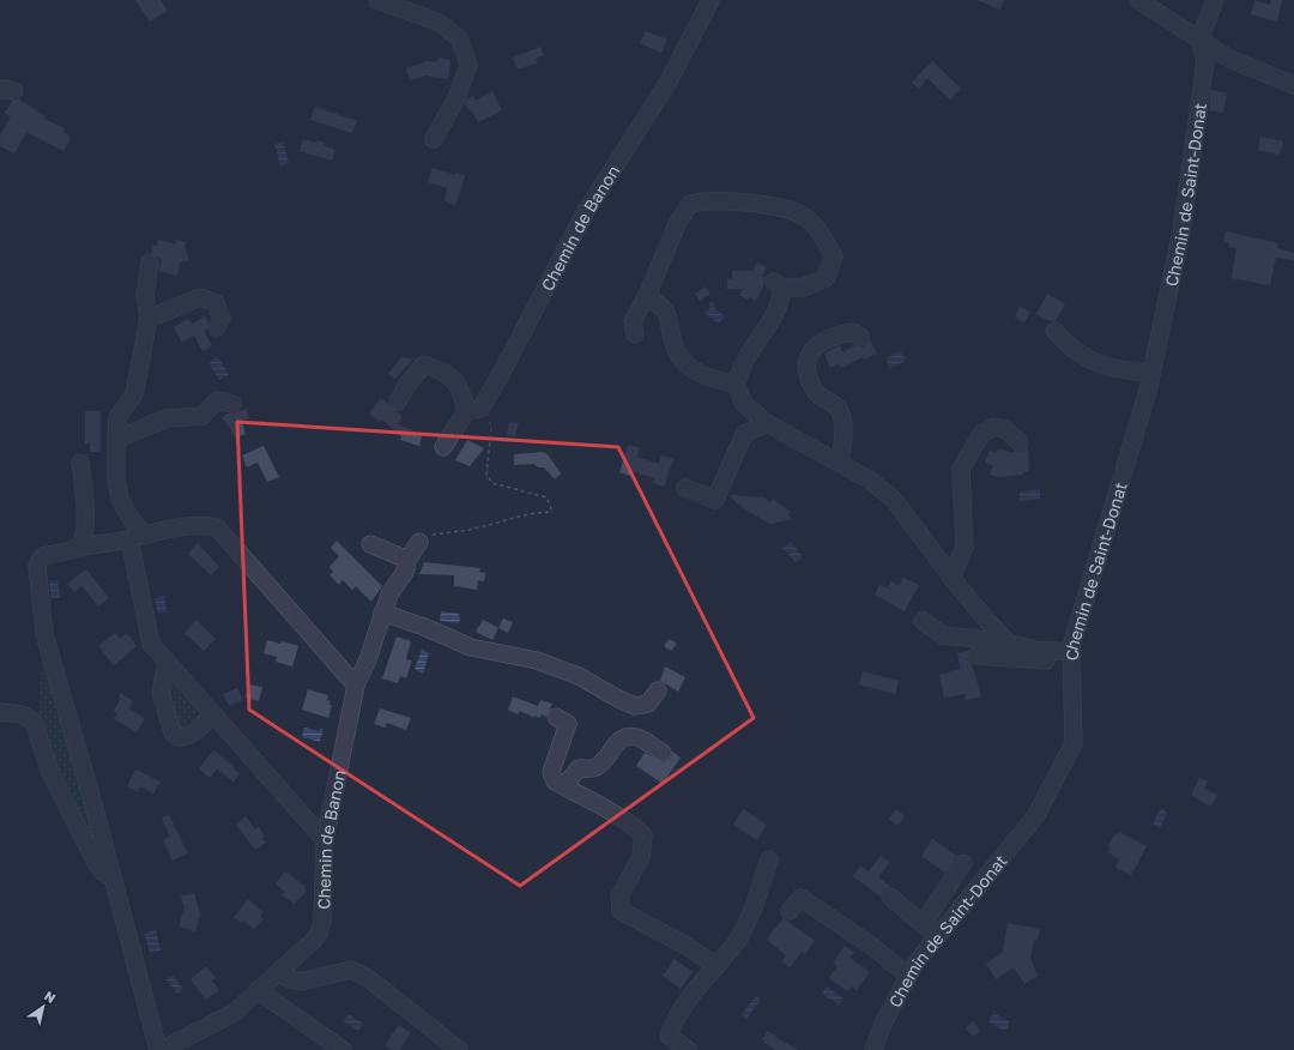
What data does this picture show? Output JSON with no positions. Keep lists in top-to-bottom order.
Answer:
{
  "streets": {
    "street": ["Chemin de Saint-Donat", "Chemin de Banon"]
  },
  "north": "top right"
}
